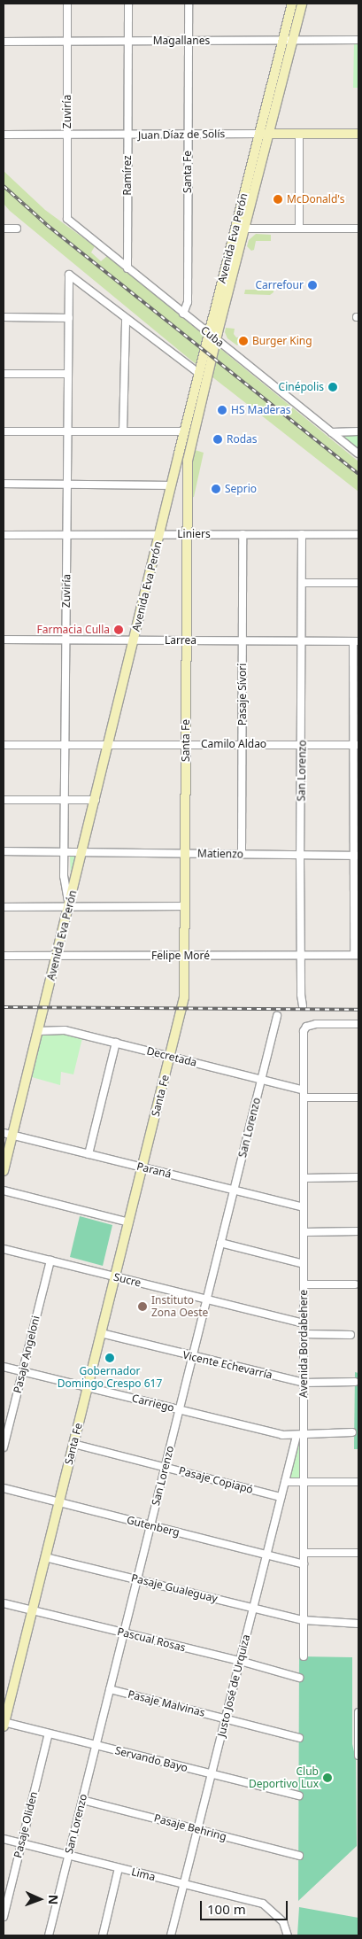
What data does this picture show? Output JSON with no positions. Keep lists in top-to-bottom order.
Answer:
{
  "streets": {
    "main road": ["Juan Díaz de Solís", "Santa Fe", "Avenida Eva Perón"],
    "street": [
      "Magallanes",
      "Zuviría",
      "Ramírez",
      "Cuba",
      "Liniers",
      "Larrea",
      "Pasaje Sívori",
      "Camilo Aldao",
      "San Lorenzo",
      "Matienzo",
      "Felipe Moré",
      "Decretada",
      "Paraná",
      "Sucre",
      "Avenida Bordabehere",
      "Pasaje Angeloni",
      "Vicente Echevarría",
      "Carriego",
      "Pasaje Copiapó",
      "Gutenberg",
      "Pasaje Gualeguay",
      "Pascual Rosas",
      "Justo José de Urquiza",
      "Pasaje Malvinas",
      "Servando Bayo",
      "Pasaje Oliden",
      "Pasaje Behring",
      "Lima"
    ]
  },
  "crossings": [
    ["Magallanes", "Zuviría"],
    ["Magallanes", "Santa Fe"],
    ["Magallanes", "Ramírez"],
    ["Magallanes", "Avenida Eva Perón"],
    ["Zuviría", "Juan Díaz de Solís"],
    ["Zuviría", "Avenida Eva Perón"],
    ["Zuviría", "Cuba"],
    ["Zuviría", "Liniers"],
    ["Zuviría", "Larrea"],
    ["Zuviría", "Camilo Aldao"],
    ["Zuviría", "Matienzo"],
    ["Juan Díaz de Solís", "Santa Fe"],
    ["Juan Díaz de Solís", "Ramírez"],
    ["Juan Díaz de Solís", "Avenida Eva Perón"],
    ["Santa Fe", "Avenida Eva Perón"],
    ["Santa Fe", "Cuba"],
    ["Santa Fe", "Liniers"],
    ["Santa Fe", "Larrea"],
    ["Santa Fe", "Camilo Aldao"],
    ["Santa Fe", "Matienzo"],
    ["Santa Fe", "Felipe Moré"],
    ["Santa Fe", "Decretada"],
    ["Santa Fe", "Paraná"],
    ["Santa Fe", "Sucre"],
    ["Santa Fe", "Vicente Echevarría"],
    ["Santa Fe", "Carriego"],
    ["Santa Fe", "Pasaje Copiapó"],
    ["Santa Fe", "Gutenberg"],
    ["Santa Fe", "Pasaje Gualeguay"],
    ["Santa Fe", "Pascual Rosas"],
    ["Santa Fe", "Servando Bayo"],
    ["Ramírez", "Cuba"],
    ["Avenida Eva Perón", "Cuba"],
    ["Avenida Eva Perón", "Liniers"],
    ["Avenida Eva Perón", "Larrea"],
    ["Avenida Eva Perón", "Camilo Aldao"],
    ["Avenida Eva Perón", "Matienzo"],
    ["Avenida Eva Perón", "Felipe Moré"],
    ["Avenida Eva Perón", "Decretada"],
    ["Avenida Eva Perón", "Paraná"],
    ["Liniers", "Pasaje Sívori"],
    ["Liniers", "San Lorenzo"],
    ["Larrea", "Pasaje Sívori"],
    ["Larrea", "San Lorenzo"],
    ["Pasaje Sívori", "Camilo Aldao"],
    ["Pasaje Sívori", "Matienzo"],
    ["Camilo Aldao", "San Lorenzo"],
    ["San Lorenzo", "Matienzo"],
    ["San Lorenzo", "Felipe Moré"],
    ["San Lorenzo", "Decretada"],
    ["San Lorenzo", "Paraná"],
    ["San Lorenzo", "Sucre"],
    ["San Lorenzo", "Vicente Echevarría"],
    ["San Lorenzo", "Carriego"],
    ["San Lorenzo", "Pasaje Copiapó"],
    ["San Lorenzo", "Gutenberg"],
    ["San Lorenzo", "Pasaje Gualeguay"],
    ["San Lorenzo", "Pascual Rosas"],
    ["San Lorenzo", "Pasaje Malvinas"],
    ["San Lorenzo", "Servando Bayo"],
    ["San Lorenzo", "Pasaje Behring"],
    ["San Lorenzo", "Lima"],
    ["Decretada", "Avenida Bordabehere"],
    ["Paraná", "Avenida Bordabehere"],
    ["Sucre", "Avenida Bordabehere"],
    ["Sucre", "Pasaje Angeloni"],
    ["Avenida Bordabehere", "Vicente Echevarría"],
    ["Avenida Bordabehere", "Carriego"],
    ["Avenida Bordabehere", "Gutenberg"],
    ["Avenida Bordabehere", "Pasaje Gualeguay"],
    ["Avenida Bordabehere", "Justo José de Urquiza"],
    ["Pasaje Angeloni", "Carriego"],
    ["Carriego", "Justo José de Urquiza"],
    ["Pasaje Copiapó", "Justo José de Urquiza"],
    ["Gutenberg", "Justo José de Urquiza"],
    ["Pasaje Gualeguay", "Justo José de Urquiza"],
    ["Pascual Rosas", "Justo José de Urquiza"],
    ["Justo José de Urquiza", "Pasaje Malvinas"],
    ["Justo José de Urquiza", "Servando Bayo"],
    ["Justo José de Urquiza", "Pasaje Behring"],
    ["Justo José de Urquiza", "Lima"],
    ["Servando Bayo", "Pasaje Oliden"],
    ["Pasaje Oliden", "Lima"]
  ],
  "places": [
    "McDonald's",
    "Carrefour",
    "Burger King",
    "Cinépolis",
    "HS Maderas",
    "Rodas",
    "Seprio",
    "Farmacia Culla",
    "Instituto Zona Oeste",
    "Gobernador Domingo Crespo 617",
    "Club Deportivo Lux"
  ],
  "scale_bar": "100 m",
  "north": "right"
}
